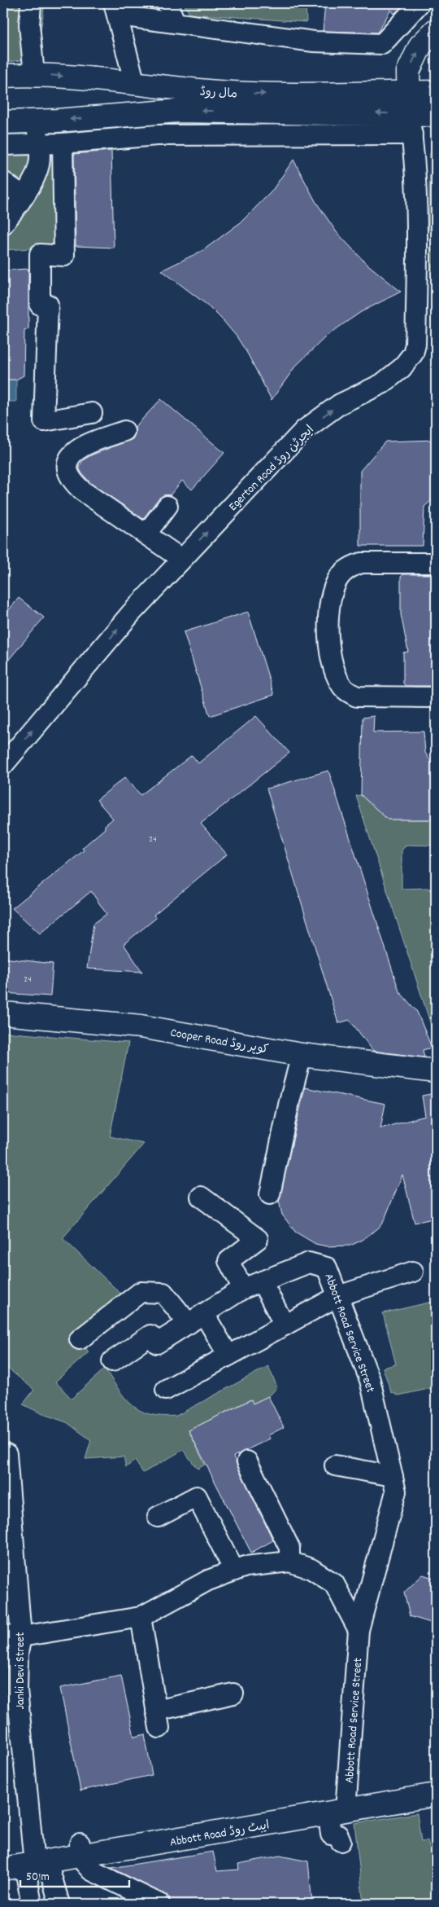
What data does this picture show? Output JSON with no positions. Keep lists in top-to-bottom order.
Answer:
{
  "streets": {
    "main road": ["مال روڈ", "Cooper Road کوپر روڈ", "Abbott Road ایبٹ روڈ"],
    "street": ["Egerton Road ایجرٹن روڈ", "Abbott Road Service Street", "Janki Devi Street"]
  },
  "crossings": [
    ["مال روڈ", "Egerton Road ایجرٹن روڈ"],
    ["Abbott Road Service Street", "Abbott Road ایبٹ روڈ"],
    ["Janki Devi Street", "Abbott Road ایبٹ روڈ"]
  ],
  "one_way": ["Egerton Road ایجرٹن روڈ"],
  "house_numbers": ["24", "24"],
  "scale_bar": "50 m"
}
